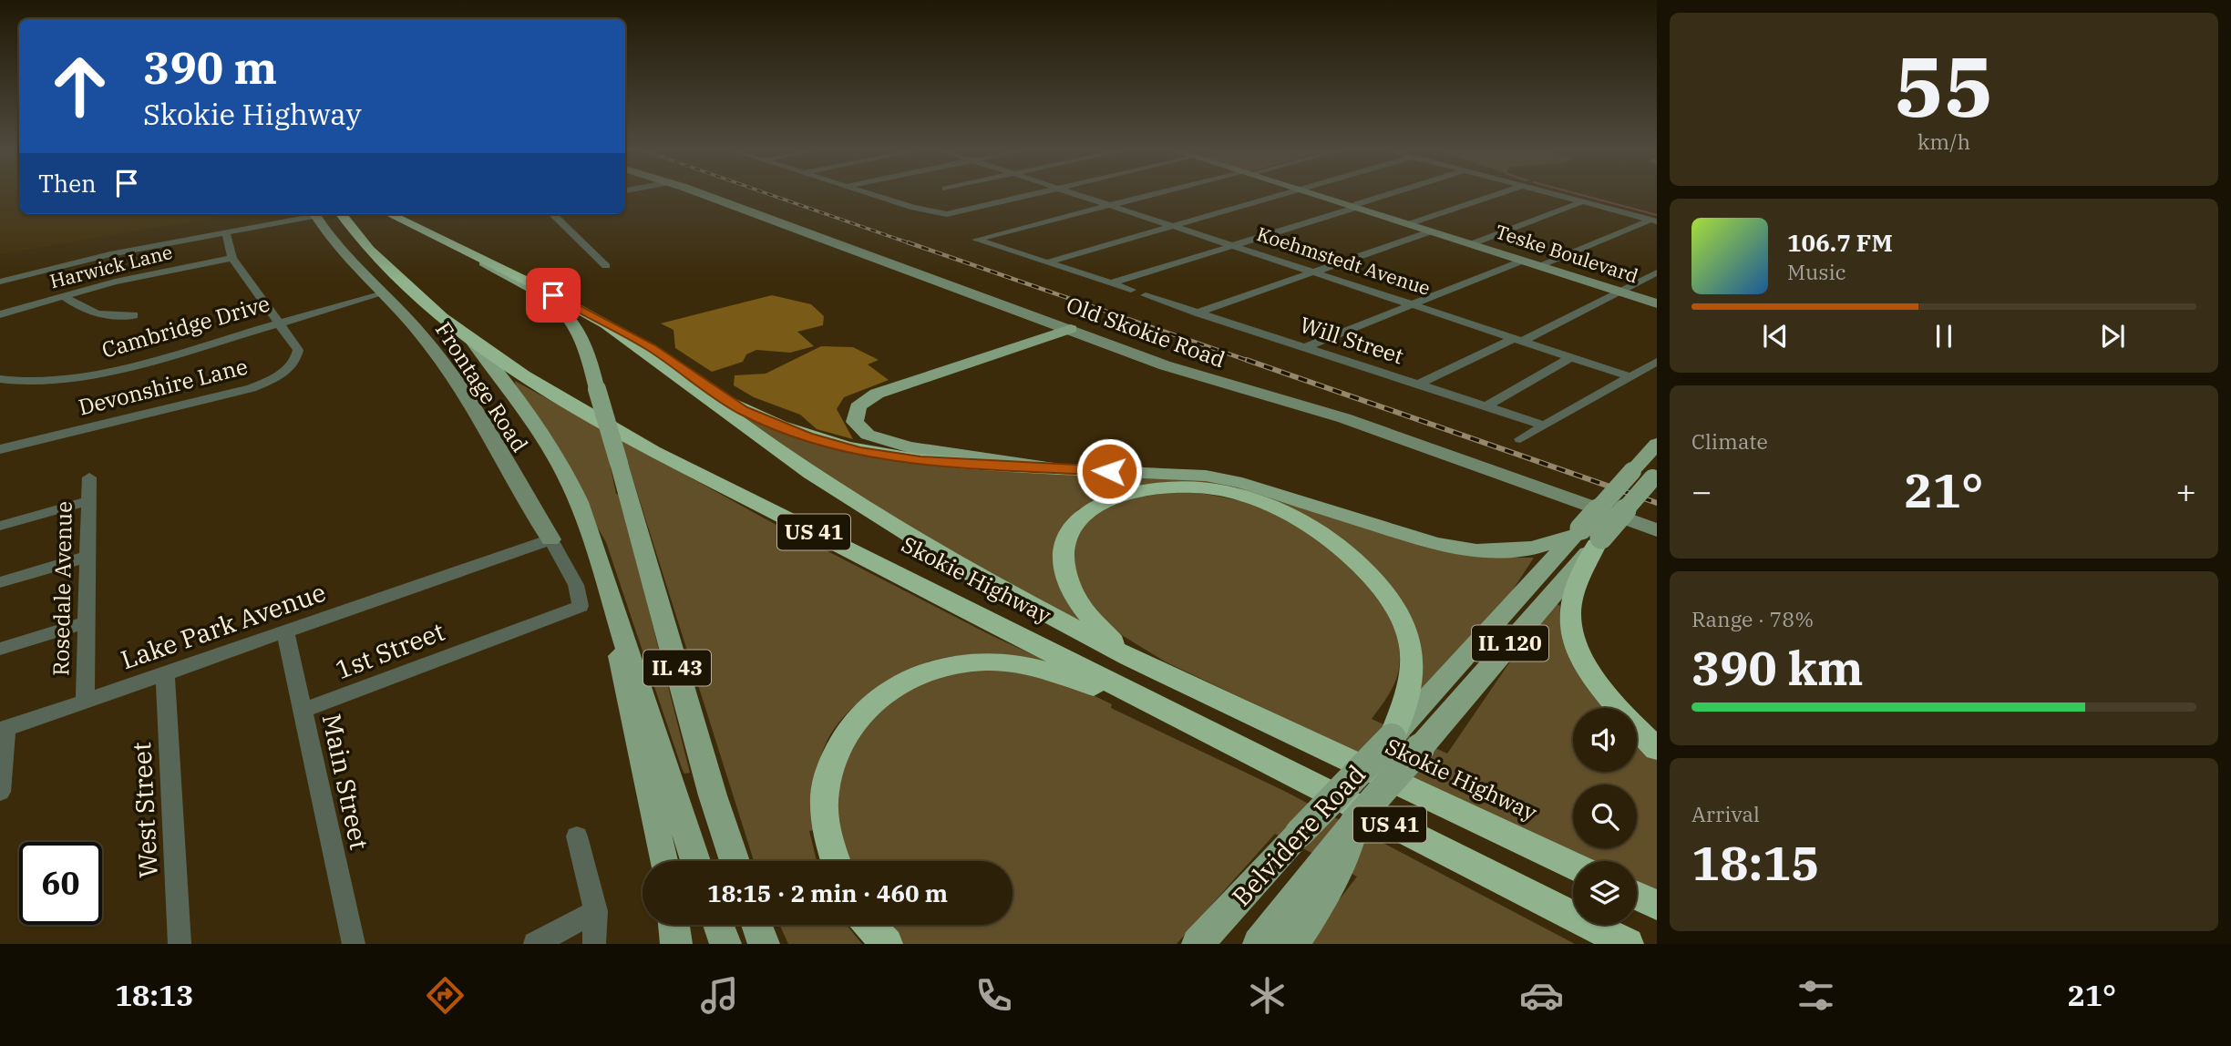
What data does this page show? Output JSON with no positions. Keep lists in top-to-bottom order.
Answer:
{
  "streets": {
    "highway": ["US 41", "Skokie Highway"],
    "main road": ["IL 120", "IL 43", "Belvidere Road"],
    "street": [
      "Teske Boulevard",
      "Koehmstedt Avenue",
      "Harwick Lane",
      "Cambridge Drive",
      "Old Skokie Road",
      "Will Street",
      "Devonshire Lane",
      "Frontage Road",
      "Rosedale Avenue",
      "Lake Park Avenue",
      "1st Street",
      "Main Street",
      "West Street"
    ]
  },
  "crossings": [
    ["Harwick Lane", "Devonshire Lane"],
    ["Cambridge Drive", "Devonshire Lane"],
    ["Cambridge Drive", "Frontage Road"],
    ["Frontage Road", "Lake Park Avenue"],
    ["Frontage Road", "1st Street"],
    ["Skokie Highway", "IL 43"],
    ["Rosedale Avenue", "Lake Park Avenue"],
    ["Lake Park Avenue", "1st Street"],
    ["Lake Park Avenue", "Main Street"],
    ["Lake Park Avenue", "West Street"],
    ["1st Street", "Main Street"]
  ],
  "page": {
    "tile": [
      ["55", "km/h"],
      "Climate",
      ["Range · 78%", "390 km"],
      ["Arrival", "18:15"]
    ],
    "turn": ["390 m", "Skokie Highway"],
    "then": "Then",
    "song": ["106.7 FM", "Music"],
    "heat": ["−", "21°", "+"],
    "limit": "60",
    "trip": "18:15 · 2 min · 460 m",
    "tabs": ["18:13", "21°"]
  }
}
